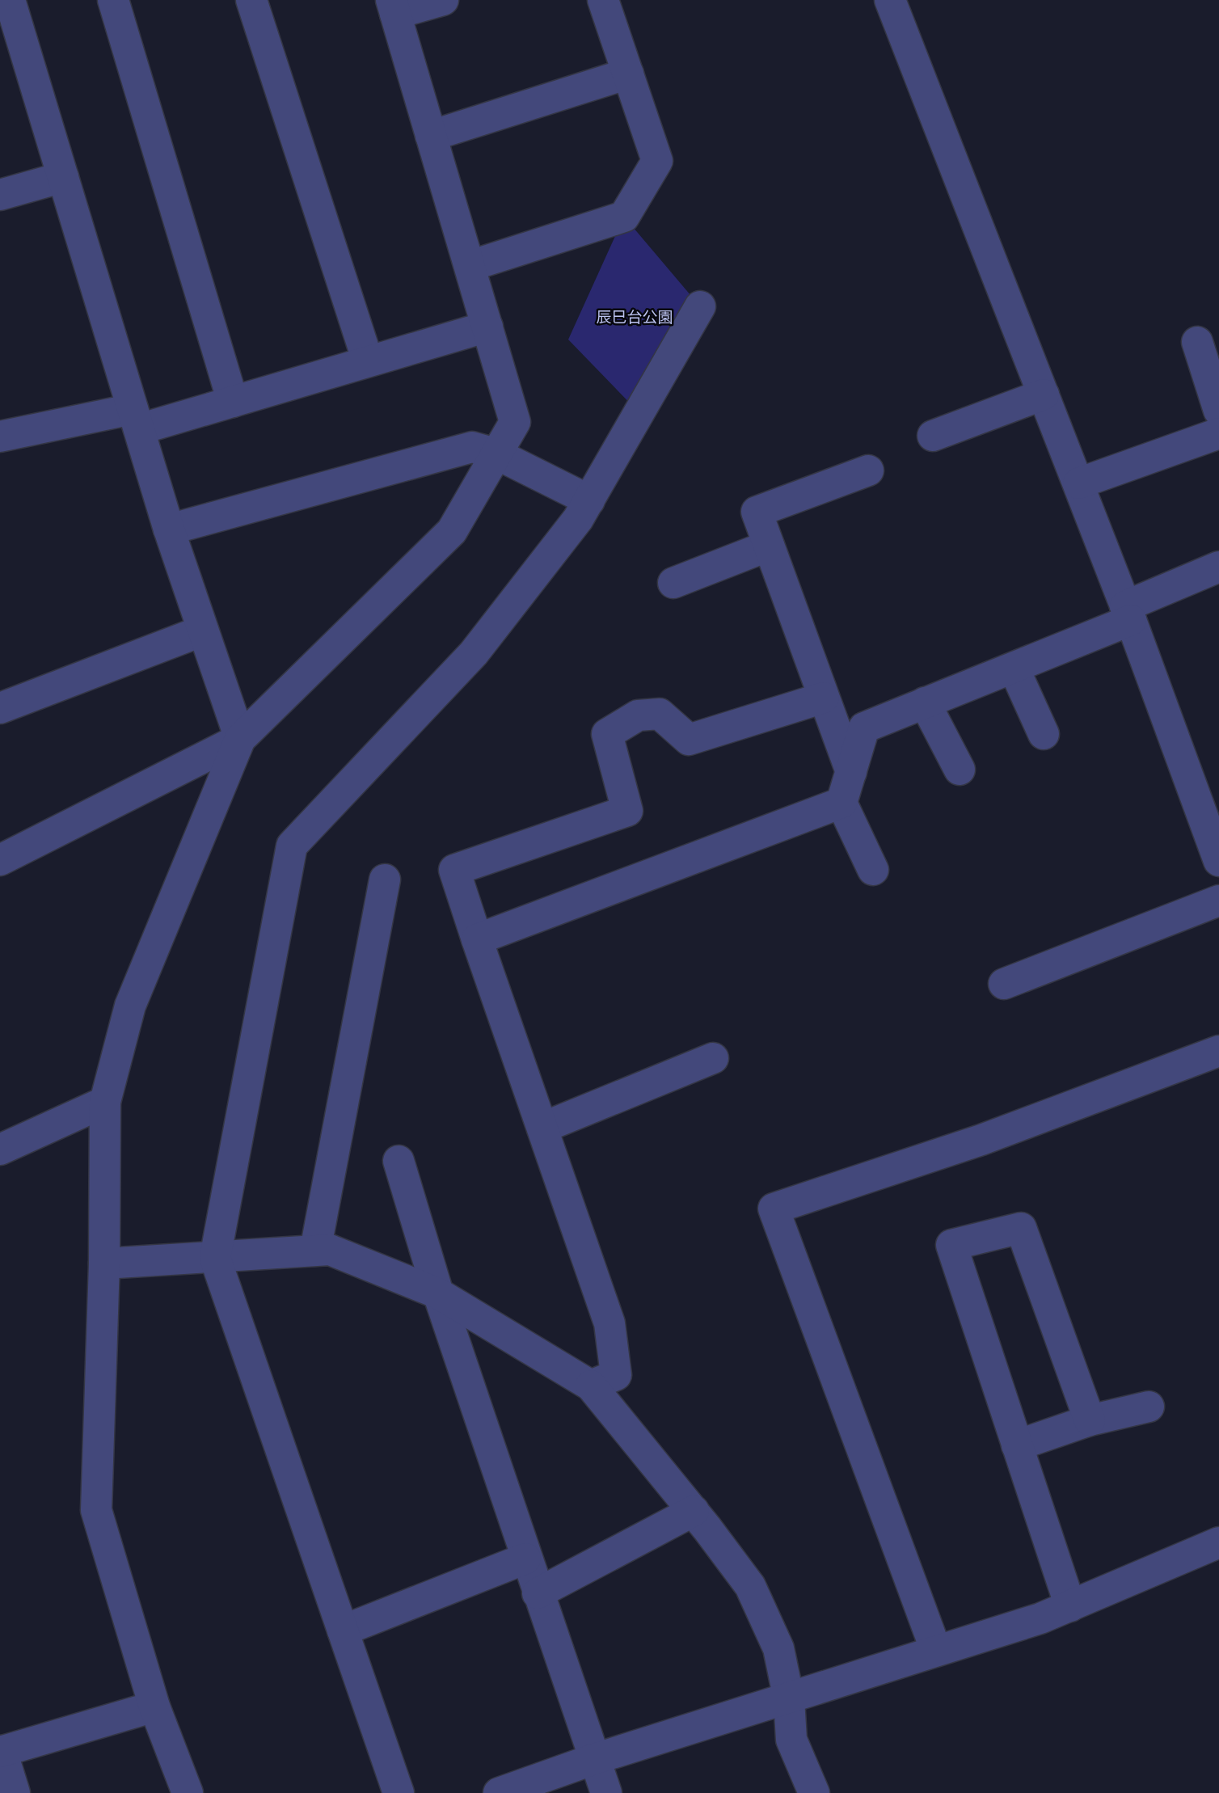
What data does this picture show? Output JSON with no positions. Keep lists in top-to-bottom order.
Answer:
{
  "parks": ["辰巳台公園"]
}
